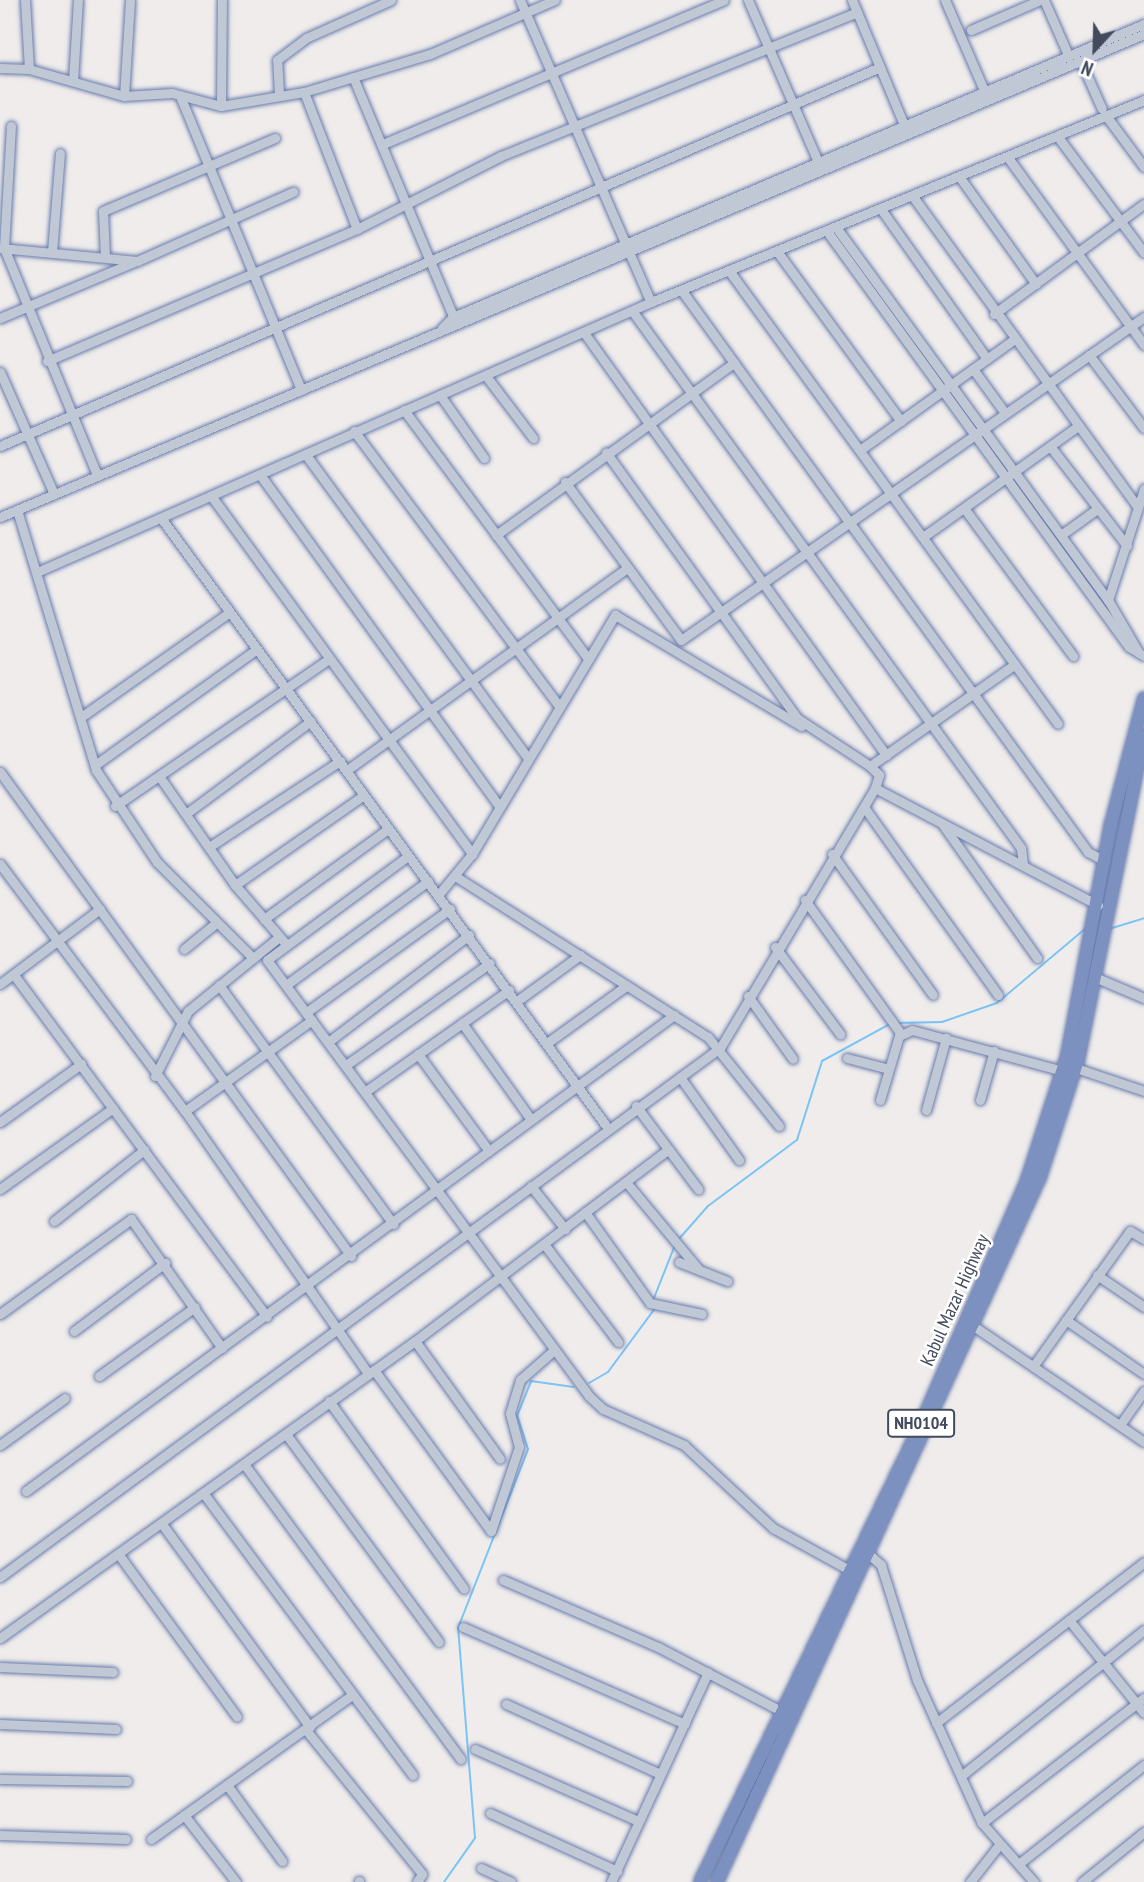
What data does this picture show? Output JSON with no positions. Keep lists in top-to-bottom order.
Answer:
{
  "streets": {
    "highway": ["Kabul Mazar Highway", "NH0104"]
  },
  "north": "bottom"
}
